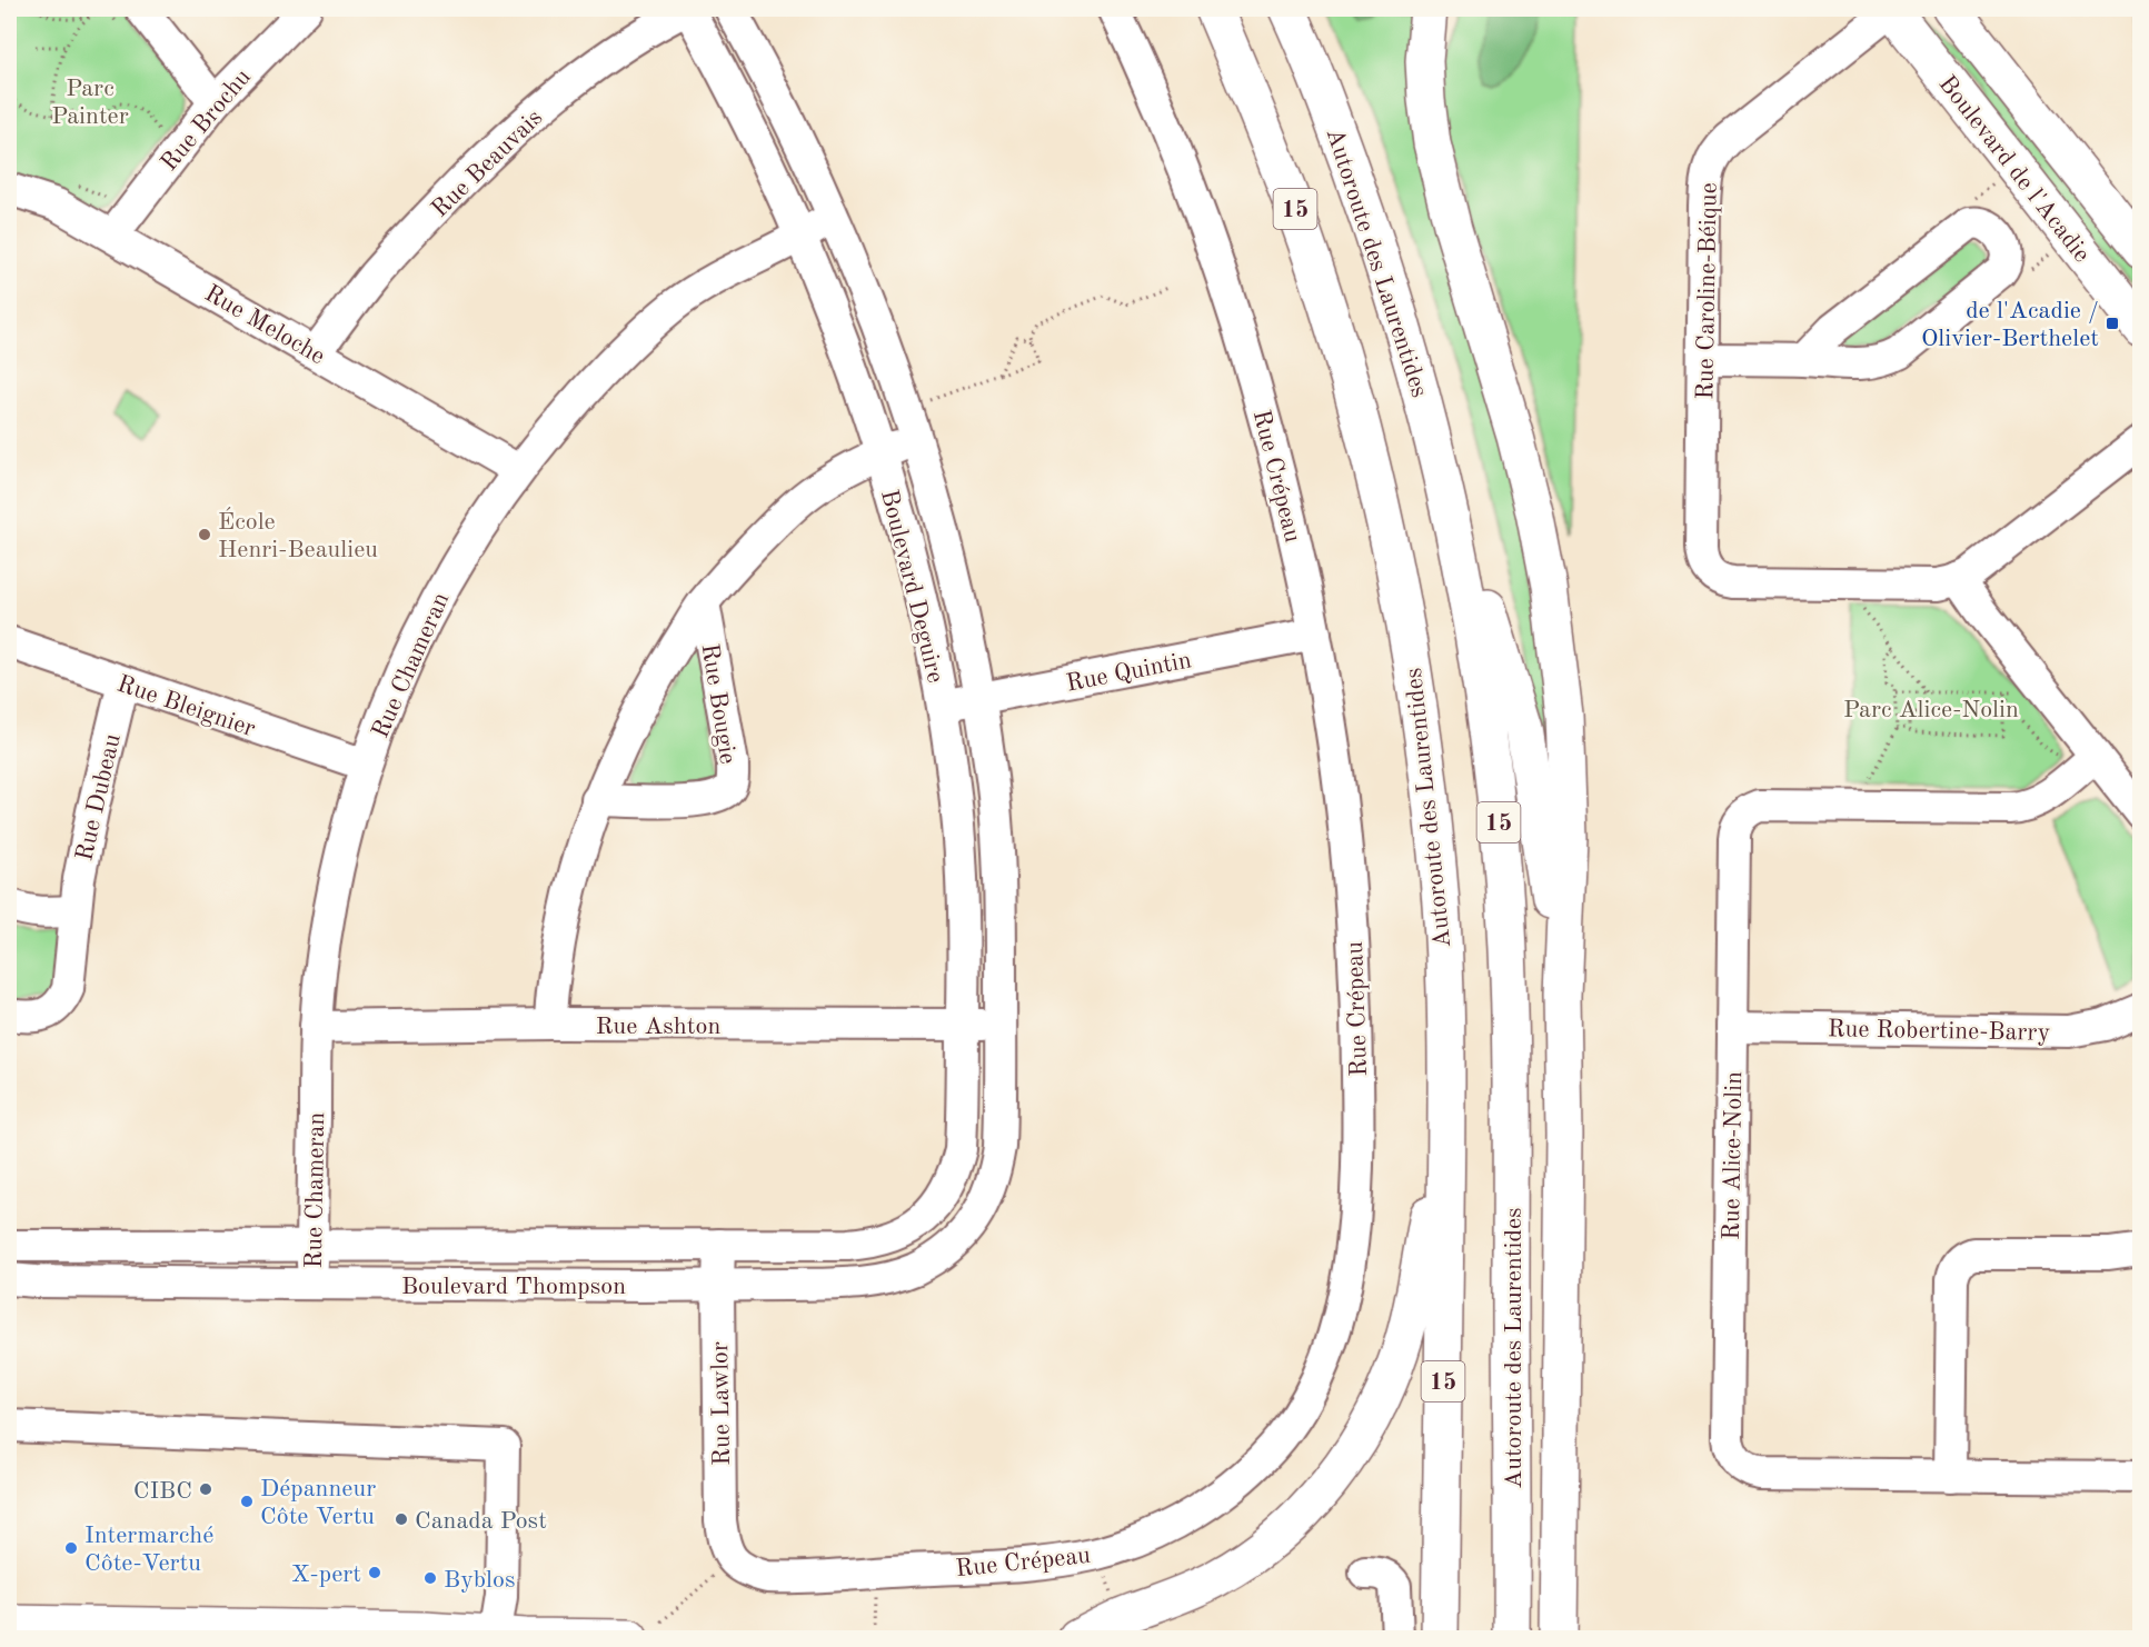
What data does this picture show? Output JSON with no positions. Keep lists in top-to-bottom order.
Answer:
{
  "streets": {
    "main road": ["Boulevard de l'Acadie", "15", "Autoroute des Laurentides"],
    "street": [
      "Rue Brochu",
      "Rue Beauvais",
      "Rue Caroline-Béique",
      "Rue Meloche",
      "Rue Crépeau",
      "Boulevard Deguire",
      "Rue Chameran",
      "Rue Quintin",
      "Rue Bougie",
      "Rue Bleignier",
      "Rue Dubeau",
      "Rue Ashton",
      "Rue Robertine-Barry",
      "Rue Alice-Nolin",
      "Boulevard Thompson",
      "Rue Lawlor"
    ]
  },
  "crossings": [
    ["Rue Brochu", "Rue Meloche"],
    ["Rue Beauvais", "Rue Meloche"],
    ["Rue Beauvais", "Boulevard Deguire"],
    ["Boulevard de l'Acadie", "Rue Caroline-Béique"],
    ["Rue Meloche", "Rue Chameran"],
    ["Rue Crépeau", "Rue Quintin"],
    ["Rue Crépeau", "Rue Lawlor"],
    ["Boulevard Deguire", "Rue Chameran"],
    ["Boulevard Deguire", "Rue Quintin"],
    ["Boulevard Deguire", "Rue Bougie"],
    ["Boulevard Deguire", "Rue Ashton"],
    ["Boulevard Deguire", "Boulevard Thompson"],
    ["Rue Chameran", "Rue Bleignier"],
    ["Rue Chameran", "Rue Ashton"],
    ["Rue Chameran", "Boulevard Thompson"],
    ["Rue Bougie", "Rue Ashton"],
    ["Rue Bleignier", "Rue Dubeau"],
    ["Rue Robertine-Barry", "Rue Alice-Nolin"],
    ["Boulevard Thompson", "Rue Lawlor"]
  ],
  "parks": ["Parc Painter", "Parc Alice-Nolin"],
  "places": {
    "transit": ["de l'Acadie / Olivier-Berthelet"],
    "other": [
      "École Henri-Beaulieu",
      "CIBC",
      "Dépanneur Côte Vertu",
      "Canada Post",
      "Intermarché Côte-Vertu",
      "X-pert",
      "Byblos"
    ]
  }
}
